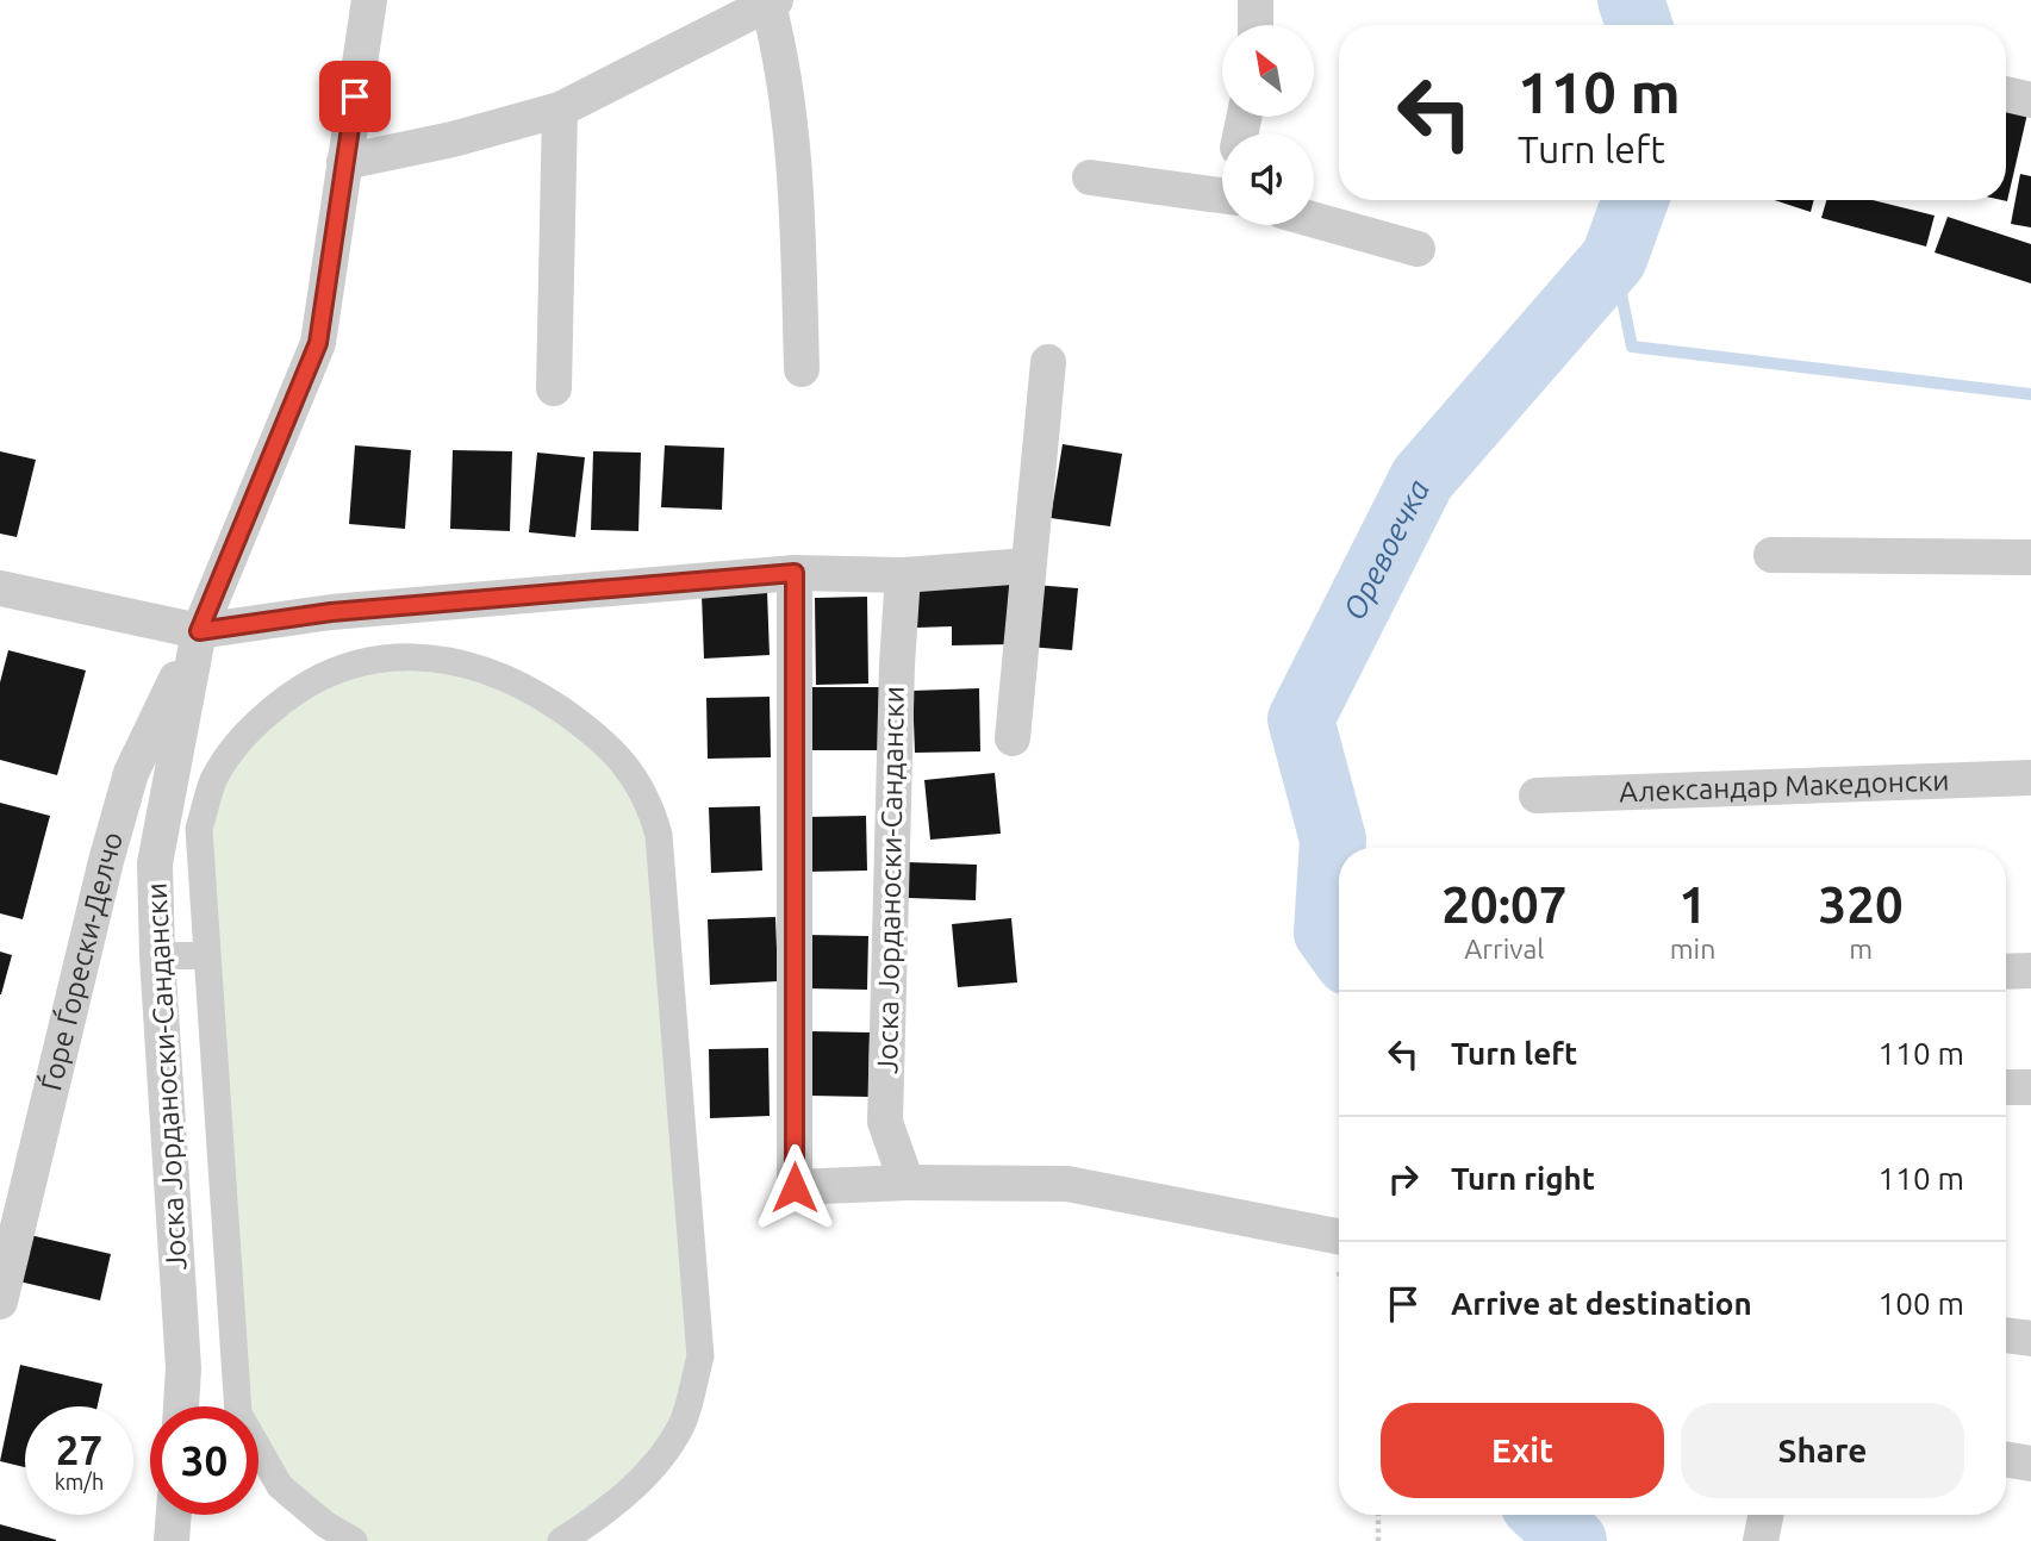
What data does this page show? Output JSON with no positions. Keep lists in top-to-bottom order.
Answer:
{
  "streets": {
    "street": ["Александар Македонски", "Јоска Јорданоски-Сандански", "Ѓоре Ѓорески-Делчо"]
  },
  "crossings": [
    ["Јоска Јорданоски-Сандански", "Ѓоре Ѓорески-Делчо"]
  ],
  "water": ["Оревоечка"],
  "north": "top left",
  "page": {
    "turn": ["110 m", "Turn left"],
    "eta": [
      "20:07",
      "Arrival",
      "1",
      "min",
      "320",
      "m"
    ],
    "list": [
      {
        "name": "Turn left",
        "value": "110 m"
      },
      {
        "name": "Turn right",
        "value": "110 m"
      },
      {
        "name": "Arrive at destination",
        "value": "100 m"
      }
    ],
    "buttons": ["Exit", "Share"],
    "speed": "27 km/h",
    "limit": "30"
  }
}
